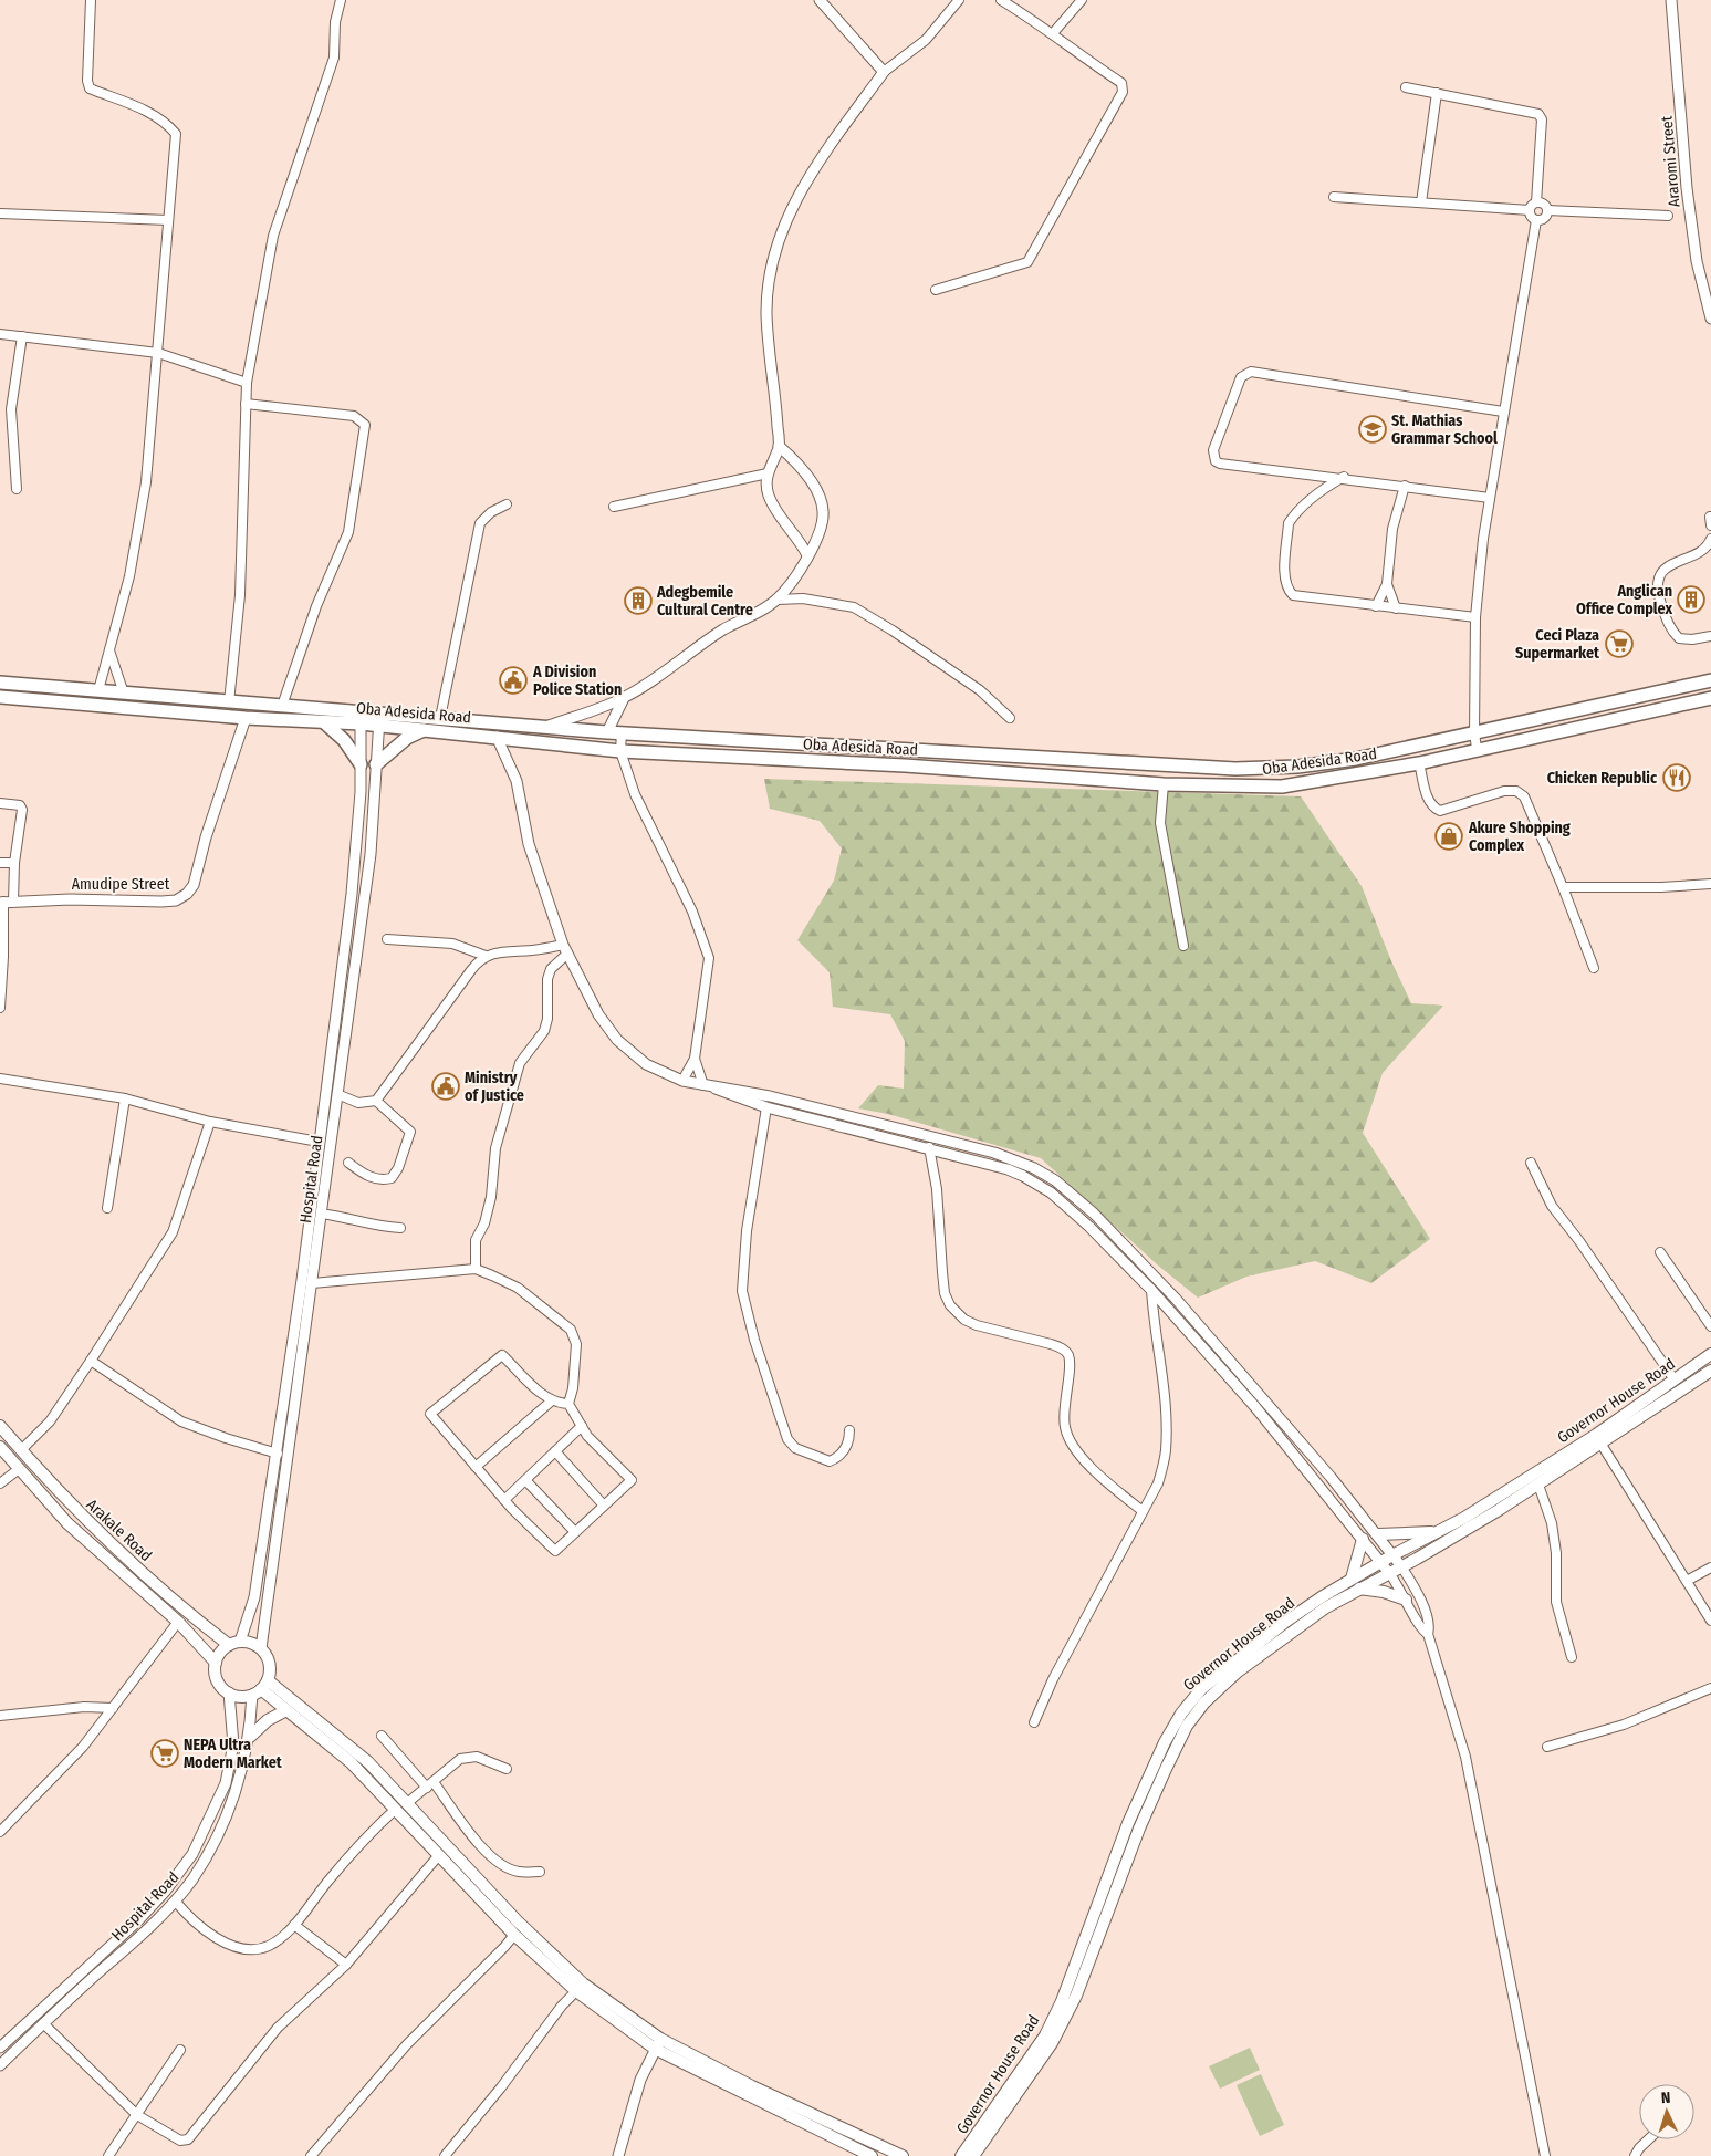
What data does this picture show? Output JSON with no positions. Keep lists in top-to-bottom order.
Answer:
{
  "streets": {
    "main road": ["Oba Adesida Road", "Governor House Road", "Arakale Road"],
    "street": ["Araromi Street", "Amudipe Street", "Hospital Road"]
  },
  "crossings": [
    ["Oba Adesida Road", "Amudipe Street"],
    ["Oba Adesida Road", "Hospital Road"],
    ["Hospital Road", "Arakale Road"]
  ],
  "places": {
    "school or university": ["St. Mathias Grammar School"],
    "building": ["Anglican Office Complex", "Adegbemile Cultural Centre"],
    "supermarket": ["Ceci Plaza Supermarket", "NEPA Ultra Modern Market"],
    "public building": ["A Division Police Station", "Ministry of Justice"],
    "restaurant": ["Chicken Republic"],
    "shop": ["Akure Shopping Complex"]
  },
  "north": "top"
}
